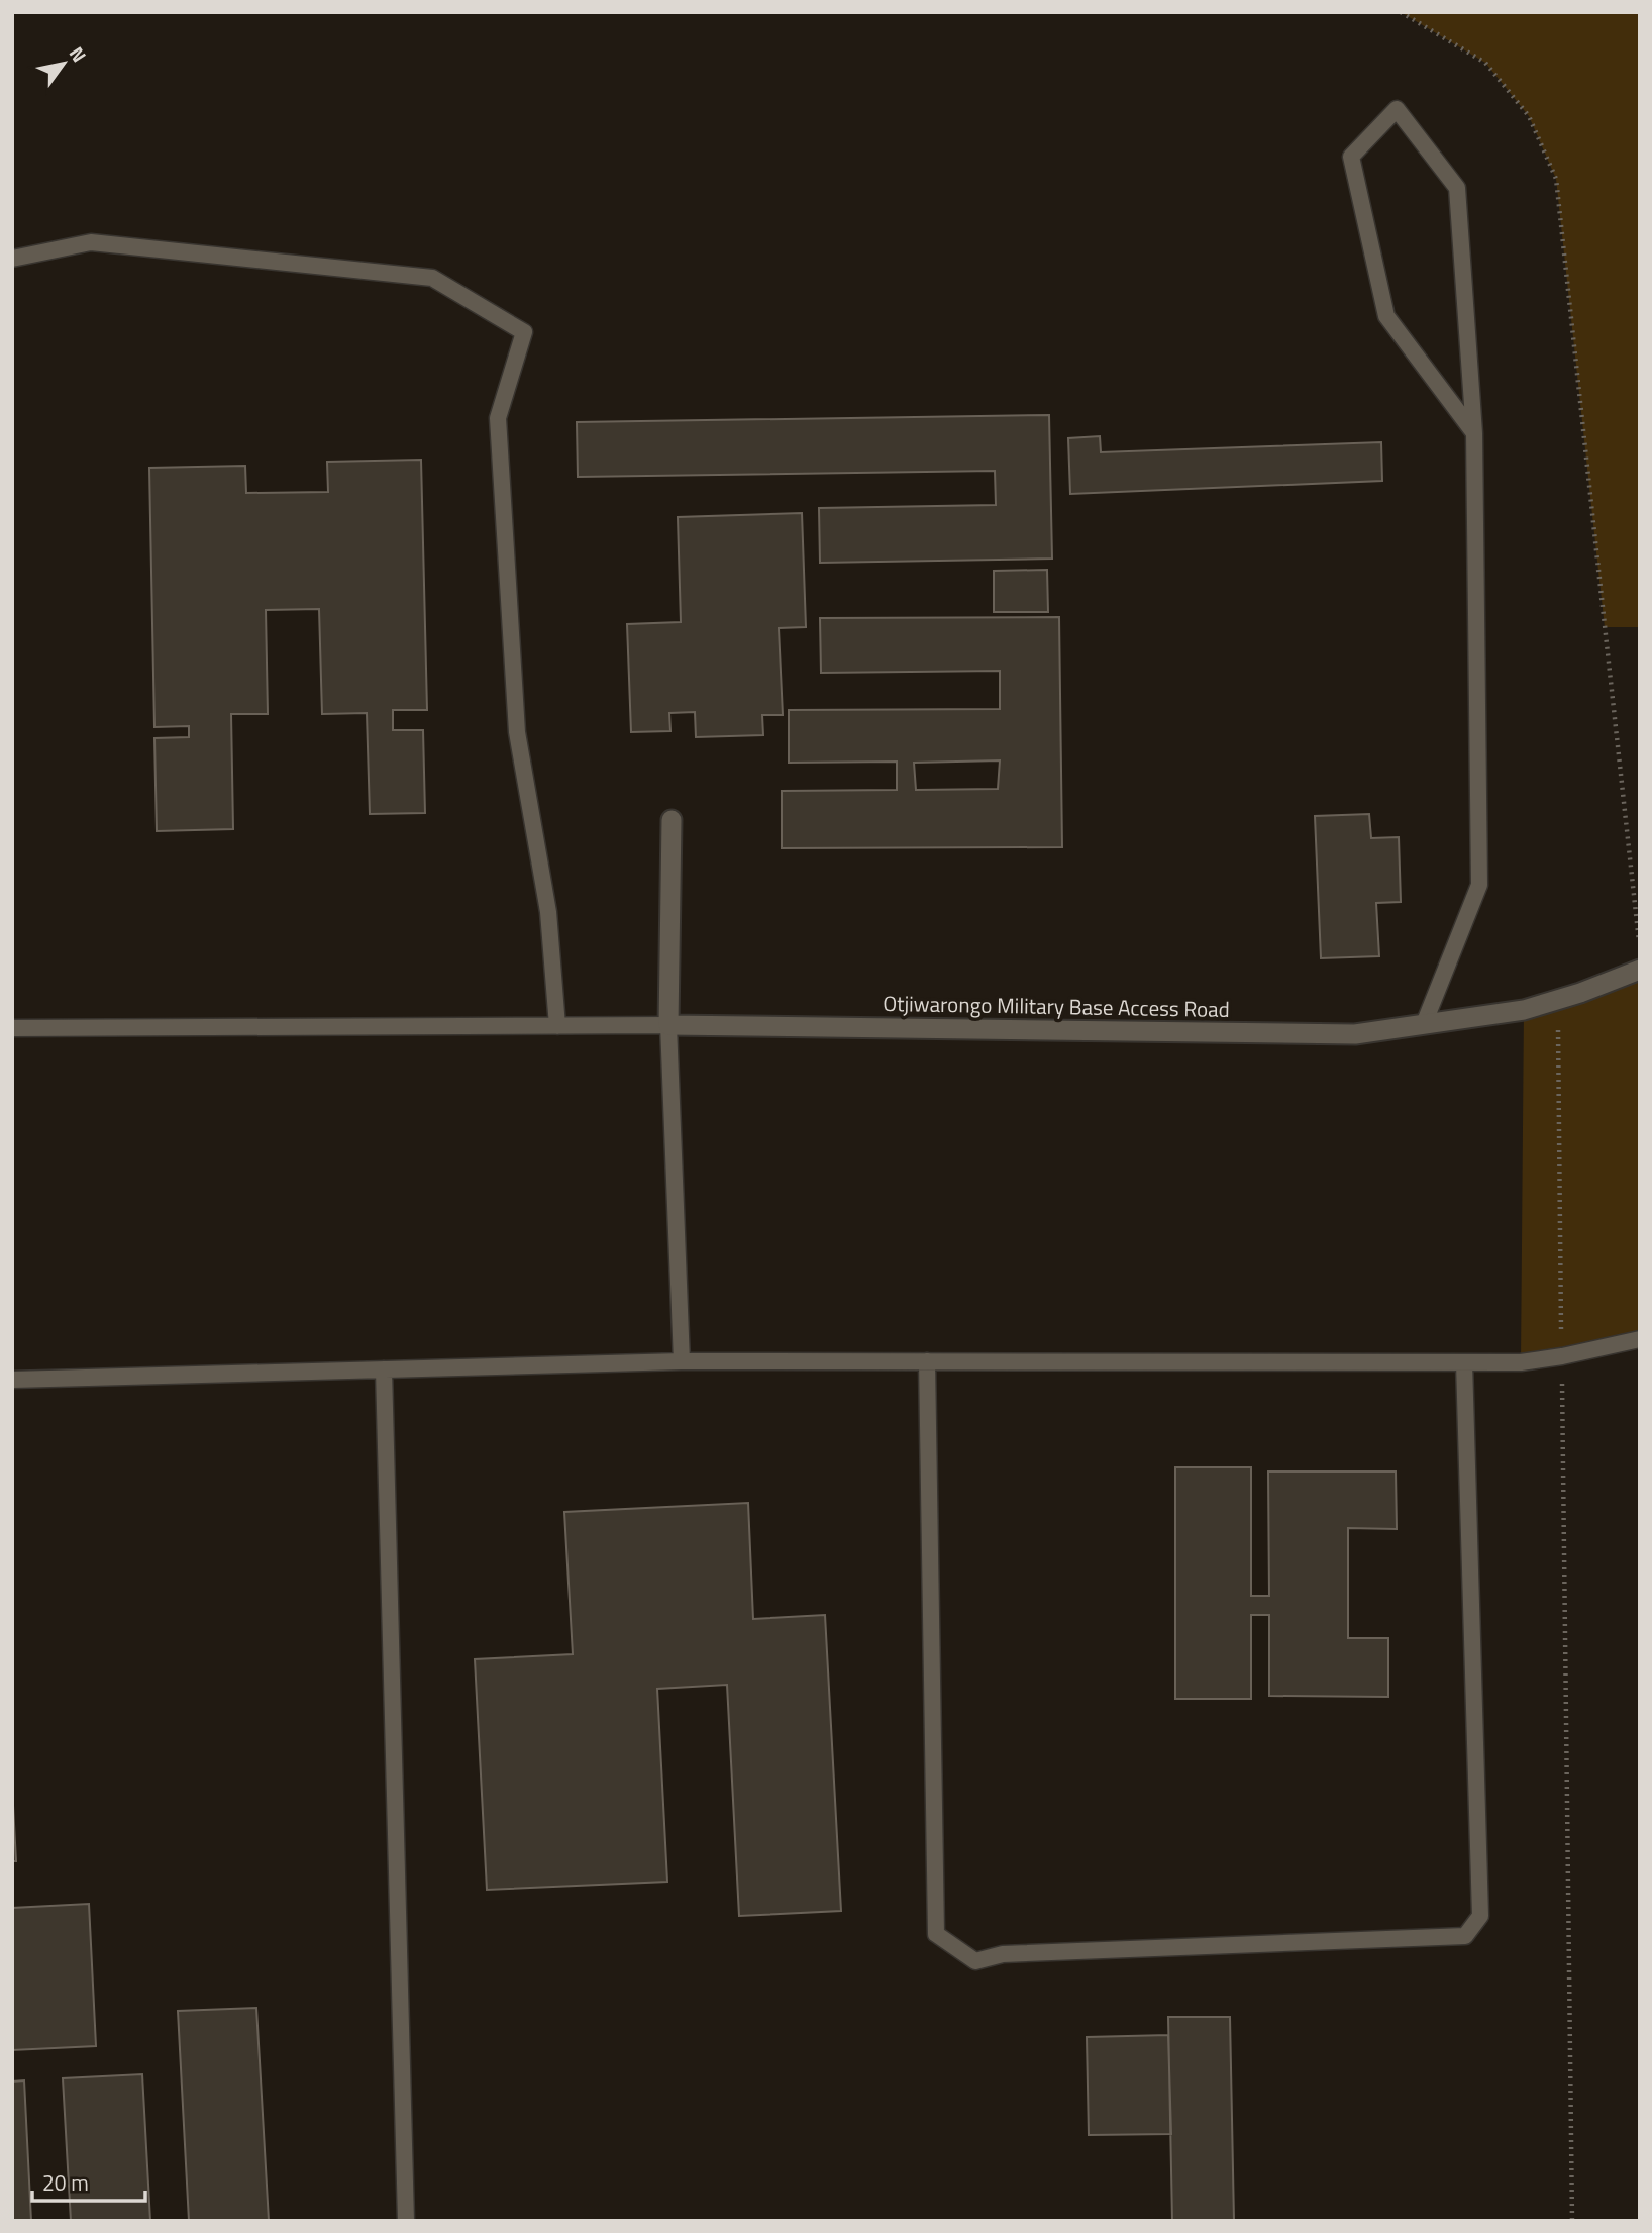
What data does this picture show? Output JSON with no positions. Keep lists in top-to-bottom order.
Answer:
{
  "streets": {
    "street": ["Otjiwarongo Military Base Access Road"]
  },
  "scale_bar": "20 m",
  "north": "top right"
}
